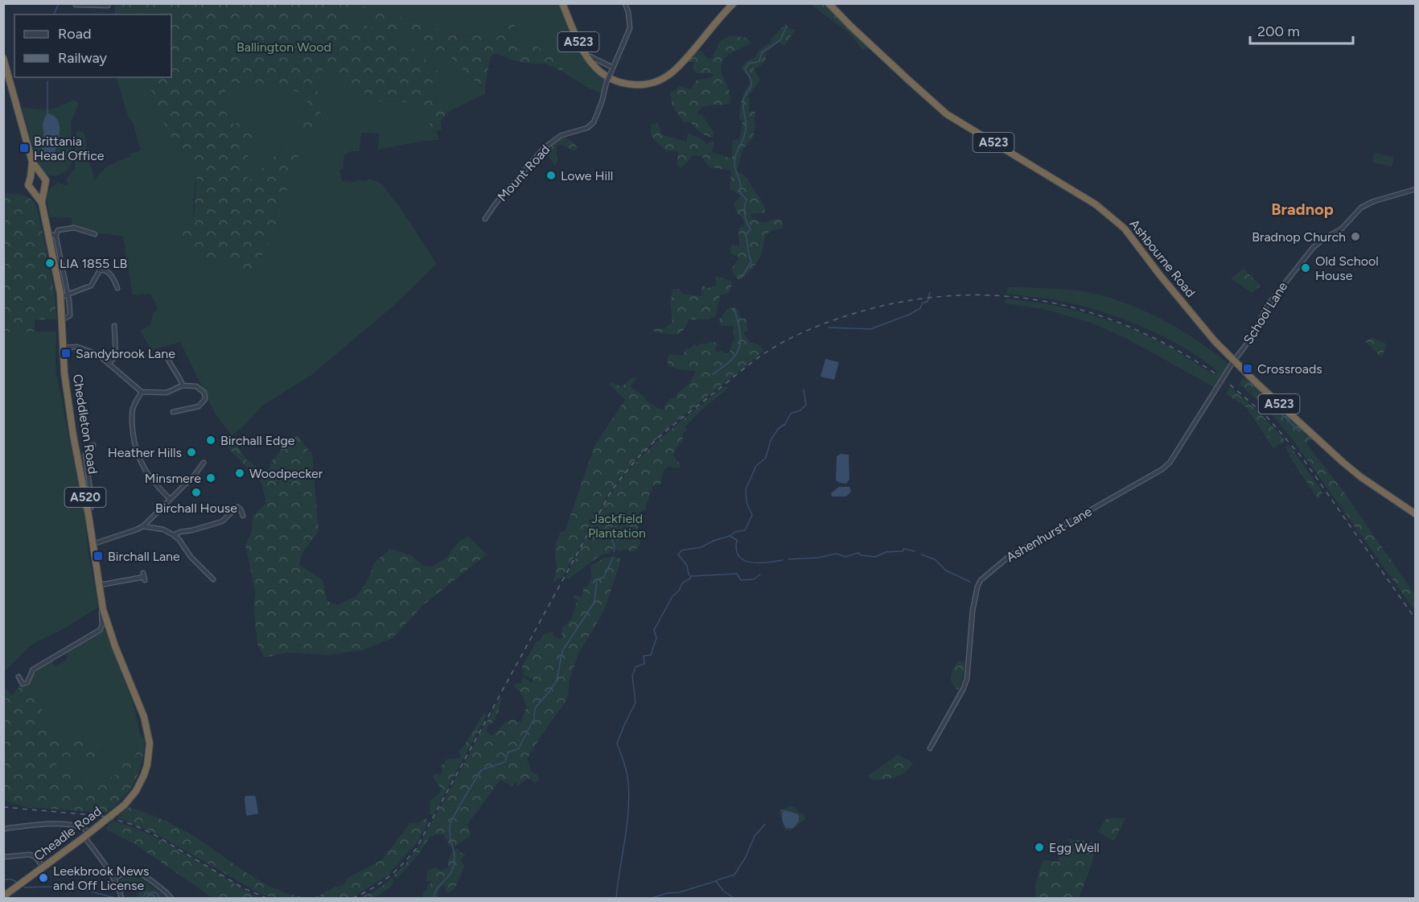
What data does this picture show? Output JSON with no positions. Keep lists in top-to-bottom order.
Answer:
{
  "streets": {
    "highway": [
      "A523",
      "Ashbourne Road",
      "Cheddleton Road",
      "A520",
      "Cheadle Road"
    ],
    "street": ["Mount Road", "School Lane", "Ashenhurst Lane"]
  },
  "crossings": [
    ["Ashbourne Road", "School Lane"],
    ["Ashbourne Road", "Ashenhurst Lane"],
    ["School Lane", "Ashenhurst Lane"],
    ["Cheddleton Road", "Cheadle Road"]
  ],
  "districts": ["Bradnop"],
  "parks": ["Ballington Wood", "Jackfield Plantation"],
  "places": {
    "transit": [
      "Brittania Head Office",
      "Sandybrook Lane",
      "Crossroads",
      "Birchall Lane"
    ],
    "other": [
      "Lowe Hill",
      "Bradnop Church",
      "LIA 1855 LB",
      "Old School House",
      "Birchall Edge",
      "Heather Hills",
      "Woodpecker",
      "Minsmere",
      "Birchall House",
      "Egg Well",
      "Leekbrook News and Off License"
    ]
  },
  "legend": ["Road", "Railway"],
  "scale_bar": "200 m"
}
